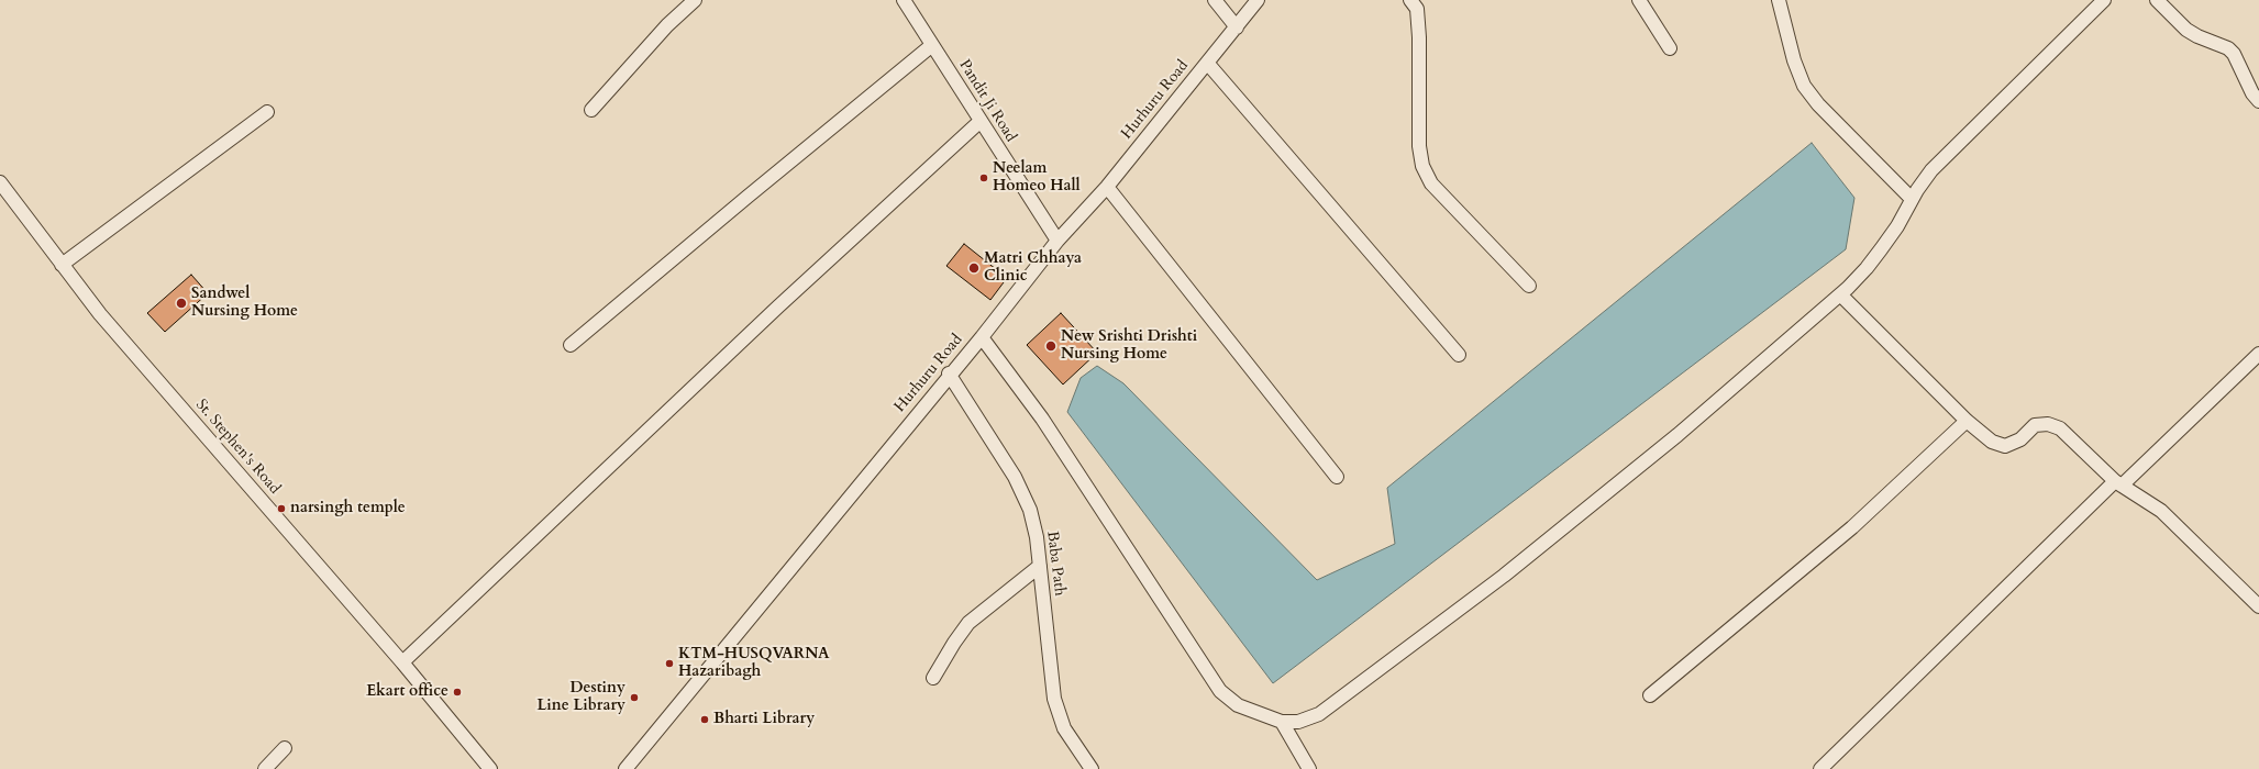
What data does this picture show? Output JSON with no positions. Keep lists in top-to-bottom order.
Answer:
{
  "streets": {
    "street": [
      "Hurhuru Road",
      "Pandit Ji Road",
      "St. Stephen's Road",
      "Baba Path"
    ]
  },
  "crossings": [
    ["Hurhuru Road", "Pandit Ji Road"],
    ["Hurhuru Road", "Baba Path"]
  ],
  "places": [
    "Neelam Homeo Hall",
    "Matri Chhaya Clinic",
    "Sandwel Nursing Home",
    "New Srishti Drishti Nursing Home",
    "narsingh temple",
    "KTM-HUSQVARNA Hazaribagh",
    "Ekart office",
    "Destiny Line Library",
    "Bharti Library"
  ]
}
